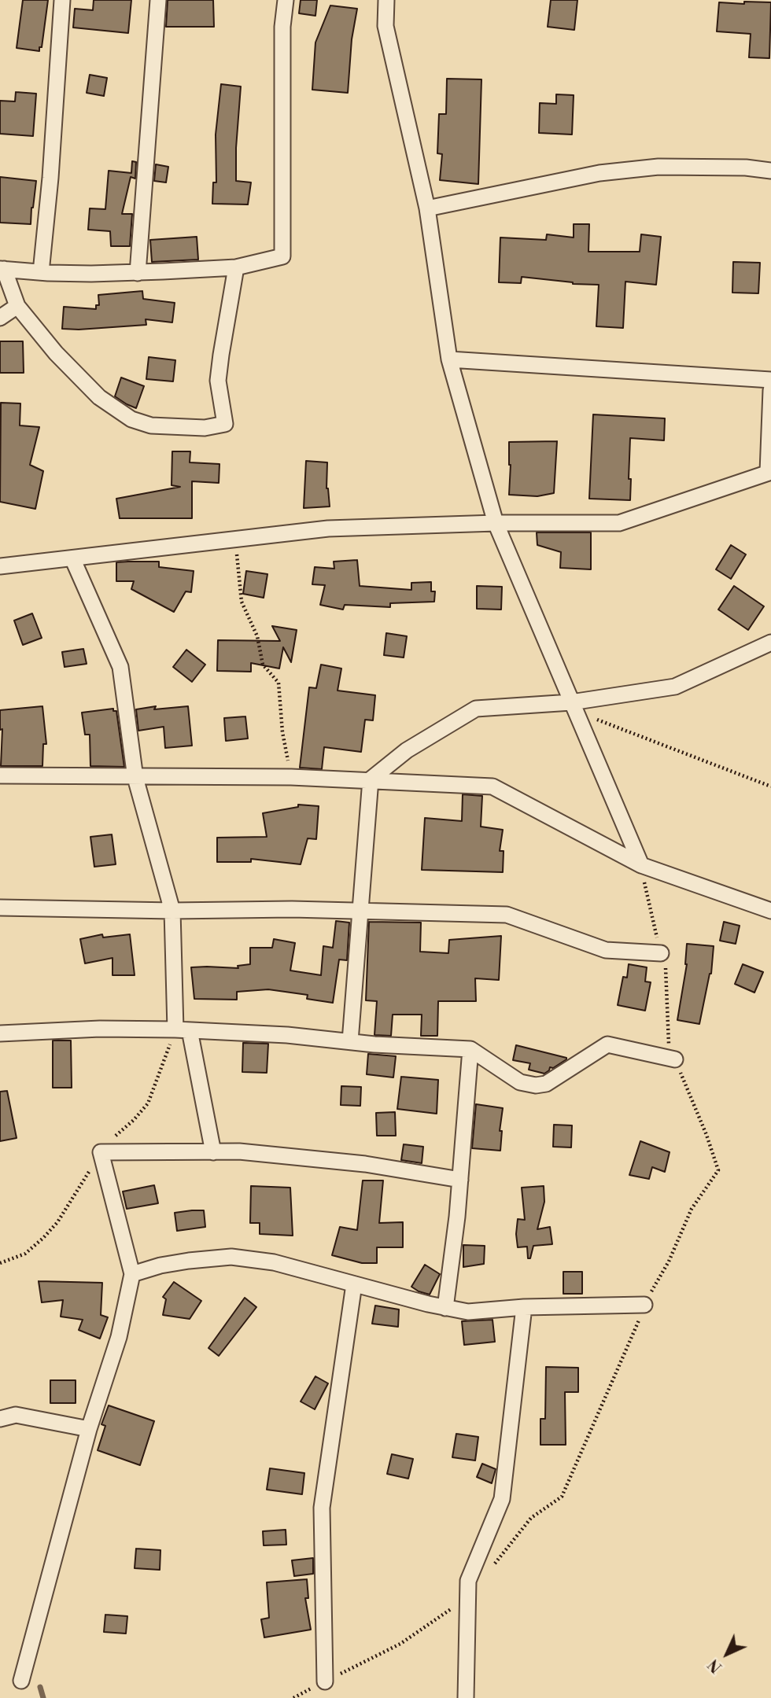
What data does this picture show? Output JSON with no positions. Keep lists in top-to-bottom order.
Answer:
{
  "north": "bottom left"
}
